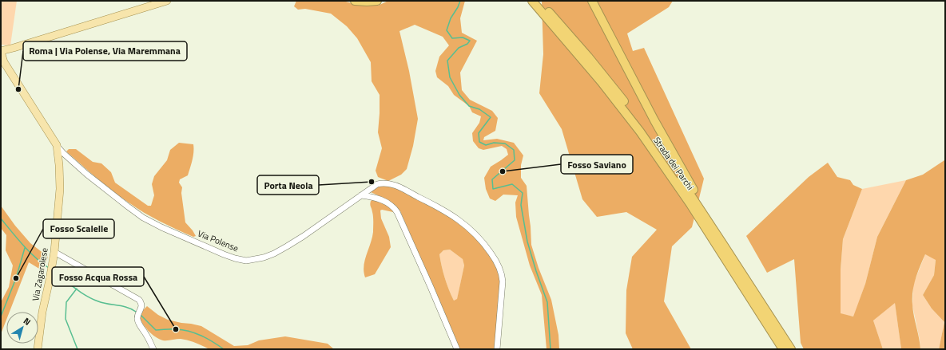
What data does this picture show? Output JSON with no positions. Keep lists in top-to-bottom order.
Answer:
{
  "streets": {
    "highway": ["Strada dei Parchi"],
    "main road": ["Via Polense", "Via Zagarolese"]
  },
  "crossings": [
    ["Via Polense", "Via Zagarolese"]
  ],
  "places": [
    "Roma | Via Polense, Via Maremmana",
    "Fosso Saviano",
    "Porta Neola",
    "Fosso Scalelle",
    "Fosso Acqua Rossa"
  ],
  "north": "top right"
}
